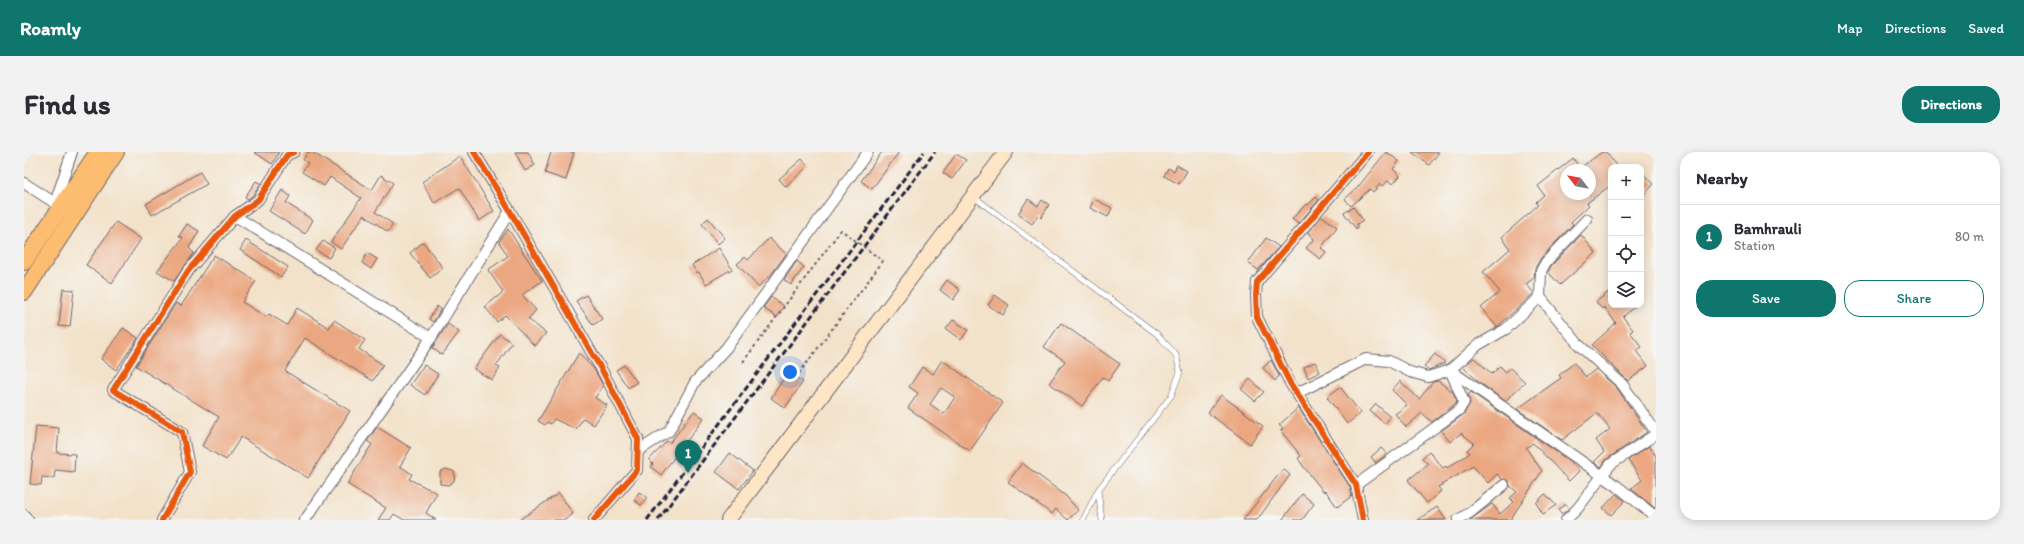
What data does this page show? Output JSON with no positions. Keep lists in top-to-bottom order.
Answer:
{
  "north": "top left",
  "page": {
    "header": "Roamly",
    "nav": ["Map", "Directions", "Saved"],
    "buttons": [
      "Directions",
      ["Save", "Share"]
    ],
    "title": "Find us",
    "heading": "Nearby",
    "map_buttons": ["+", "−"],
    "list": [
      {
        "mark": "1",
        "name": "Bamhrauli",
        "note": "Station",
        "value": "80 m"
      }
    ],
    "pins": "1"
  }
}
